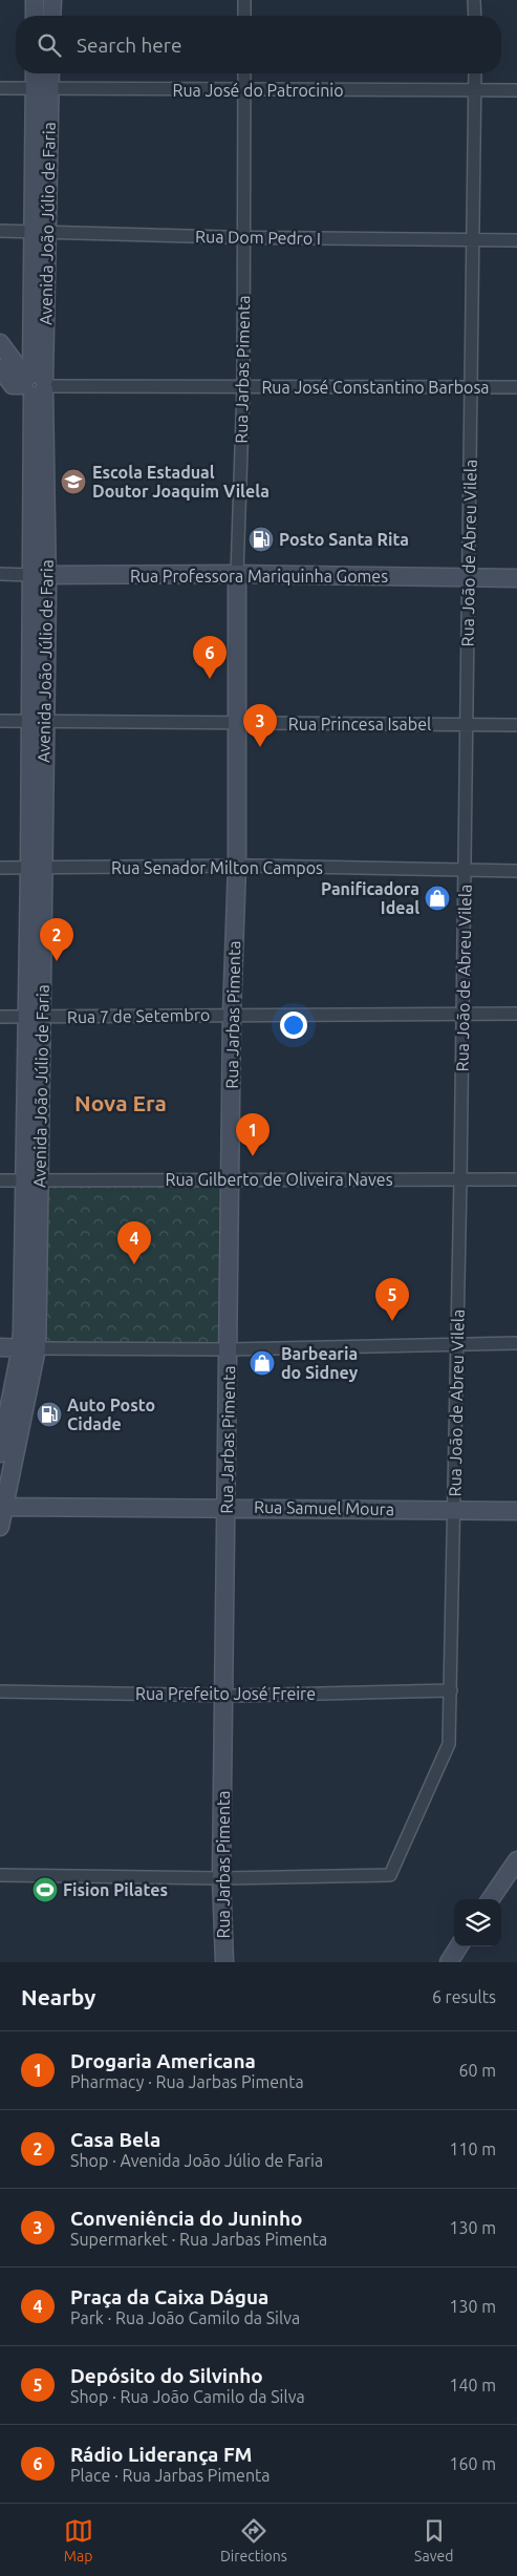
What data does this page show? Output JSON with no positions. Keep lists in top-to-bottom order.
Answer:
{
  "streets": {
    "street": [
      "Rua José do Patrocinio",
      "Avenida João Júlio de Faria",
      "Rua Dom Pedro I",
      "Rua Jarbas Pimenta",
      "Rua José Constantino Barbosa",
      "Rua João de Abreu Vilela",
      "Rua Professora Mariquinha Gomes",
      "Rua Princesa Isabel",
      "Rua Senador Milton Campos",
      "Rua 7 de Setembro",
      "Rua Gilberto de Oliveira Naves",
      "Rua Samuel Moura",
      "Rua Prefeito José Freire"
    ]
  },
  "crossings": [
    ["Rua José do Patrocinio", "Avenida João Júlio de Faria"],
    ["Rua José do Patrocinio", "Rua Jarbas Pimenta"],
    ["Rua José do Patrocinio", "Rua João de Abreu Vilela"],
    ["Avenida João Júlio de Faria", "Rua Dom Pedro I"],
    ["Avenida João Júlio de Faria", "Rua José Constantino Barbosa"],
    ["Avenida João Júlio de Faria", "Rua Professora Mariquinha Gomes"],
    ["Avenida João Júlio de Faria", "Rua Princesa Isabel"],
    ["Avenida João Júlio de Faria", "Rua Senador Milton Campos"],
    ["Avenida João Júlio de Faria", "Rua 7 de Setembro"],
    ["Avenida João Júlio de Faria", "Rua Gilberto de Oliveira Naves"],
    ["Avenida João Júlio de Faria", "Rua Samuel Moura"],
    ["Rua Dom Pedro I", "Rua Jarbas Pimenta"],
    ["Rua Dom Pedro I", "Rua João de Abreu Vilela"],
    ["Rua Jarbas Pimenta", "Rua José Constantino Barbosa"],
    ["Rua Jarbas Pimenta", "Rua João de Abreu Vilela"],
    ["Rua Jarbas Pimenta", "Rua Professora Mariquinha Gomes"],
    ["Rua Jarbas Pimenta", "Rua Princesa Isabel"],
    ["Rua Jarbas Pimenta", "Rua Senador Milton Campos"],
    ["Rua Jarbas Pimenta", "Rua 7 de Setembro"],
    ["Rua Jarbas Pimenta", "Rua Gilberto de Oliveira Naves"],
    ["Rua Jarbas Pimenta", "Rua Samuel Moura"],
    ["Rua Jarbas Pimenta", "Rua Prefeito José Freire"],
    ["Rua José Constantino Barbosa", "Rua João de Abreu Vilela"],
    ["Rua João de Abreu Vilela", "Rua Professora Mariquinha Gomes"],
    ["Rua João de Abreu Vilela", "Rua Princesa Isabel"],
    ["Rua João de Abreu Vilela", "Rua Senador Milton Campos"],
    ["Rua João de Abreu Vilela", "Rua 7 de Setembro"],
    ["Rua João de Abreu Vilela", "Rua Gilberto de Oliveira Naves"],
    ["Rua João de Abreu Vilela", "Rua Samuel Moura"],
    ["Rua João de Abreu Vilela", "Rua Prefeito José Freire"]
  ],
  "districts": ["Nova Era"],
  "places": {
    "school or university": ["Escola Estadual Doutor Joaquim Vilela"],
    "fuel station": ["Posto Santa Rita", "Auto Posto Cidade"],
    "shop": ["Panificadora Ideal", "Barbearia do Sidney"],
    "sports": ["Fision Pilates"]
  },
  "page": {
    "search": "Search here",
    "pins": [
      "6",
      "3",
      "2",
      "1",
      "4",
      "5"
    ],
    "heading": ["Nearby", "6 results"],
    "list": [
      {
        "mark": "1",
        "name": "Drogaria Americana",
        "note": "Pharmacy · Rua Jarbas Pimenta",
        "value": "60 m"
      },
      {
        "mark": "2",
        "name": "Casa Bela",
        "note": "Shop · Avenida João Júlio de Faria",
        "value": "110 m"
      },
      {
        "mark": "3",
        "name": "Conveniência do Juninho",
        "note": "Supermarket · Rua Jarbas Pimenta",
        "value": "130 m"
      },
      {
        "mark": "4",
        "name": "Praça da Caixa Dágua",
        "note": "Park · Rua João Camilo da Silva",
        "value": "130 m"
      },
      {
        "mark": "5",
        "name": "Depósito do Silvinho",
        "note": "Shop · Rua João Camilo da Silva",
        "value": "140 m"
      },
      {
        "mark": "6",
        "name": "Rádio Liderança FM",
        "note": "Place · Rua Jarbas Pimenta",
        "value": "160 m"
      }
    ],
    "nav": ["Map", "Directions", "Saved"]
  }
}
